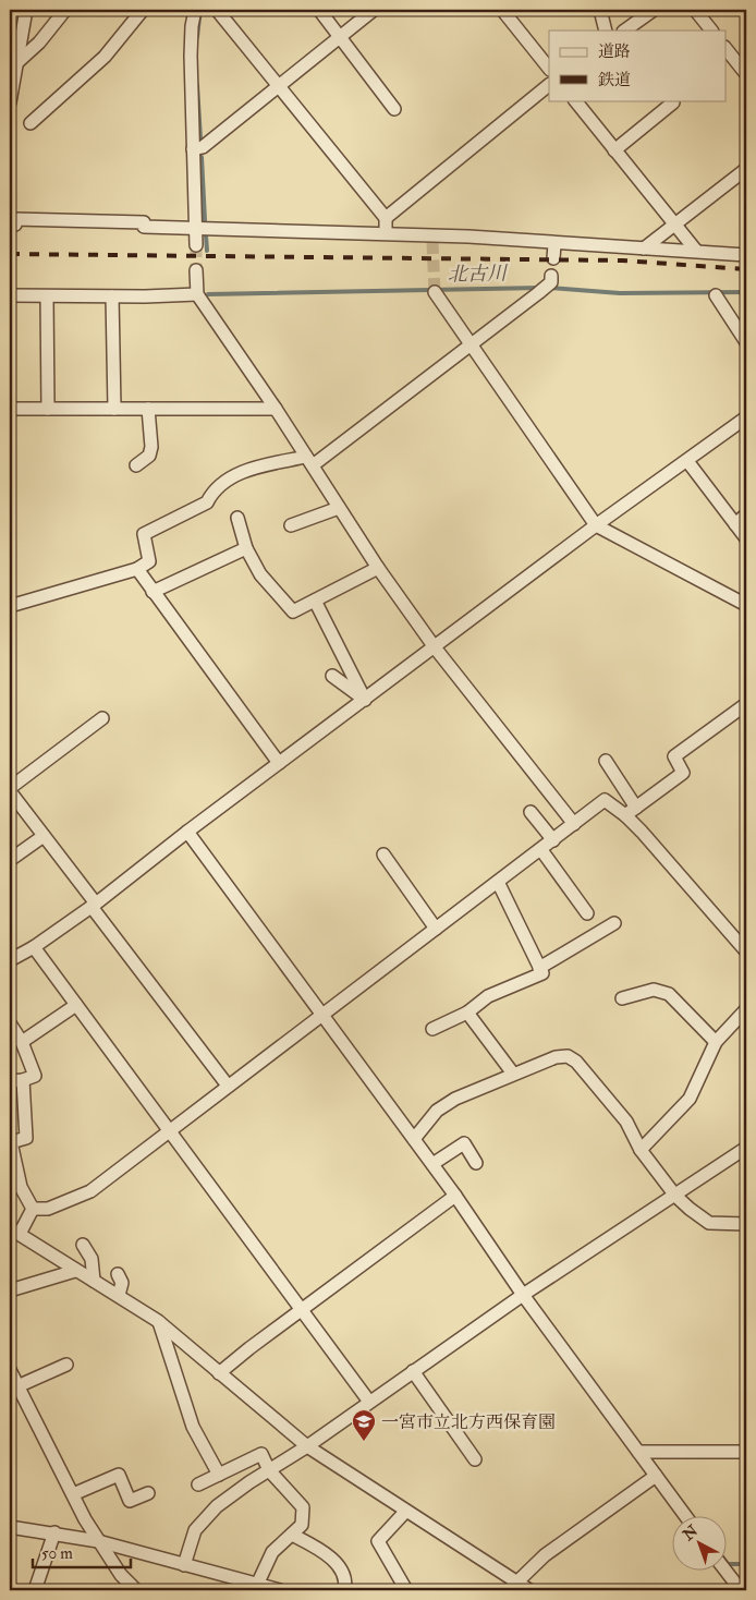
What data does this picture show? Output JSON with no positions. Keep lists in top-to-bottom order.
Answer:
{
  "water": ["北古川"],
  "places": {
    "school or university": ["一宮市立北方西保育園"]
  },
  "legend": ["道路", "鉄道"],
  "scale_bar": "50 m",
  "north": "top left"
}
